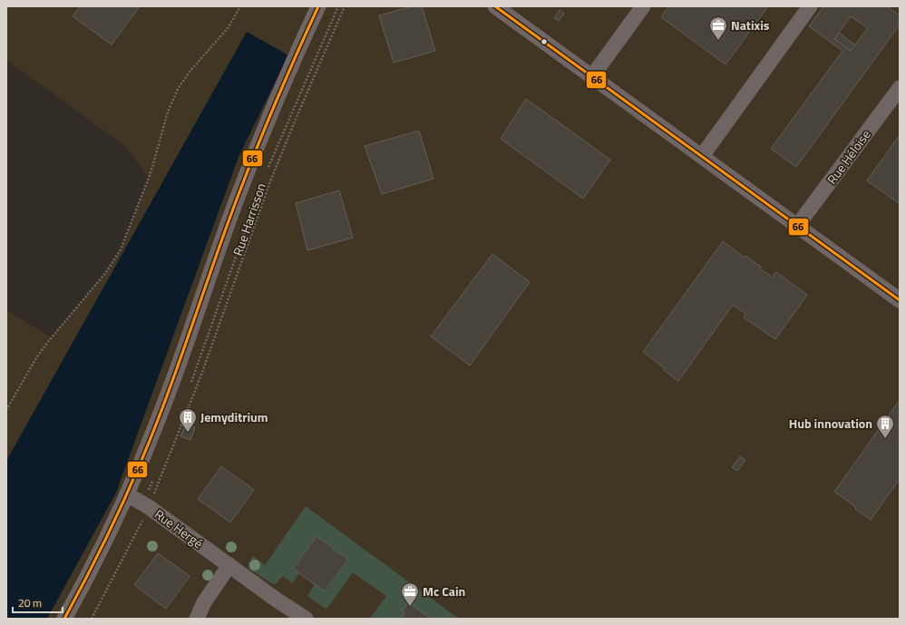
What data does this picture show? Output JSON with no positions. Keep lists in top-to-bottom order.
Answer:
{
  "streets": {
    "street": ["Rue Héloise", "Rue Harrisson", "Rue Hergé"]
  },
  "crossings": [
    ["Rue Harrisson", "Rue Hergé"]
  ],
  "places": {
    "office": ["Natixis", "Mc Cain"],
    "building": ["Jemyditrium", "Hub innovation"]
  },
  "lines": ["transit line 66"],
  "scale_bar": "20 m"
}
